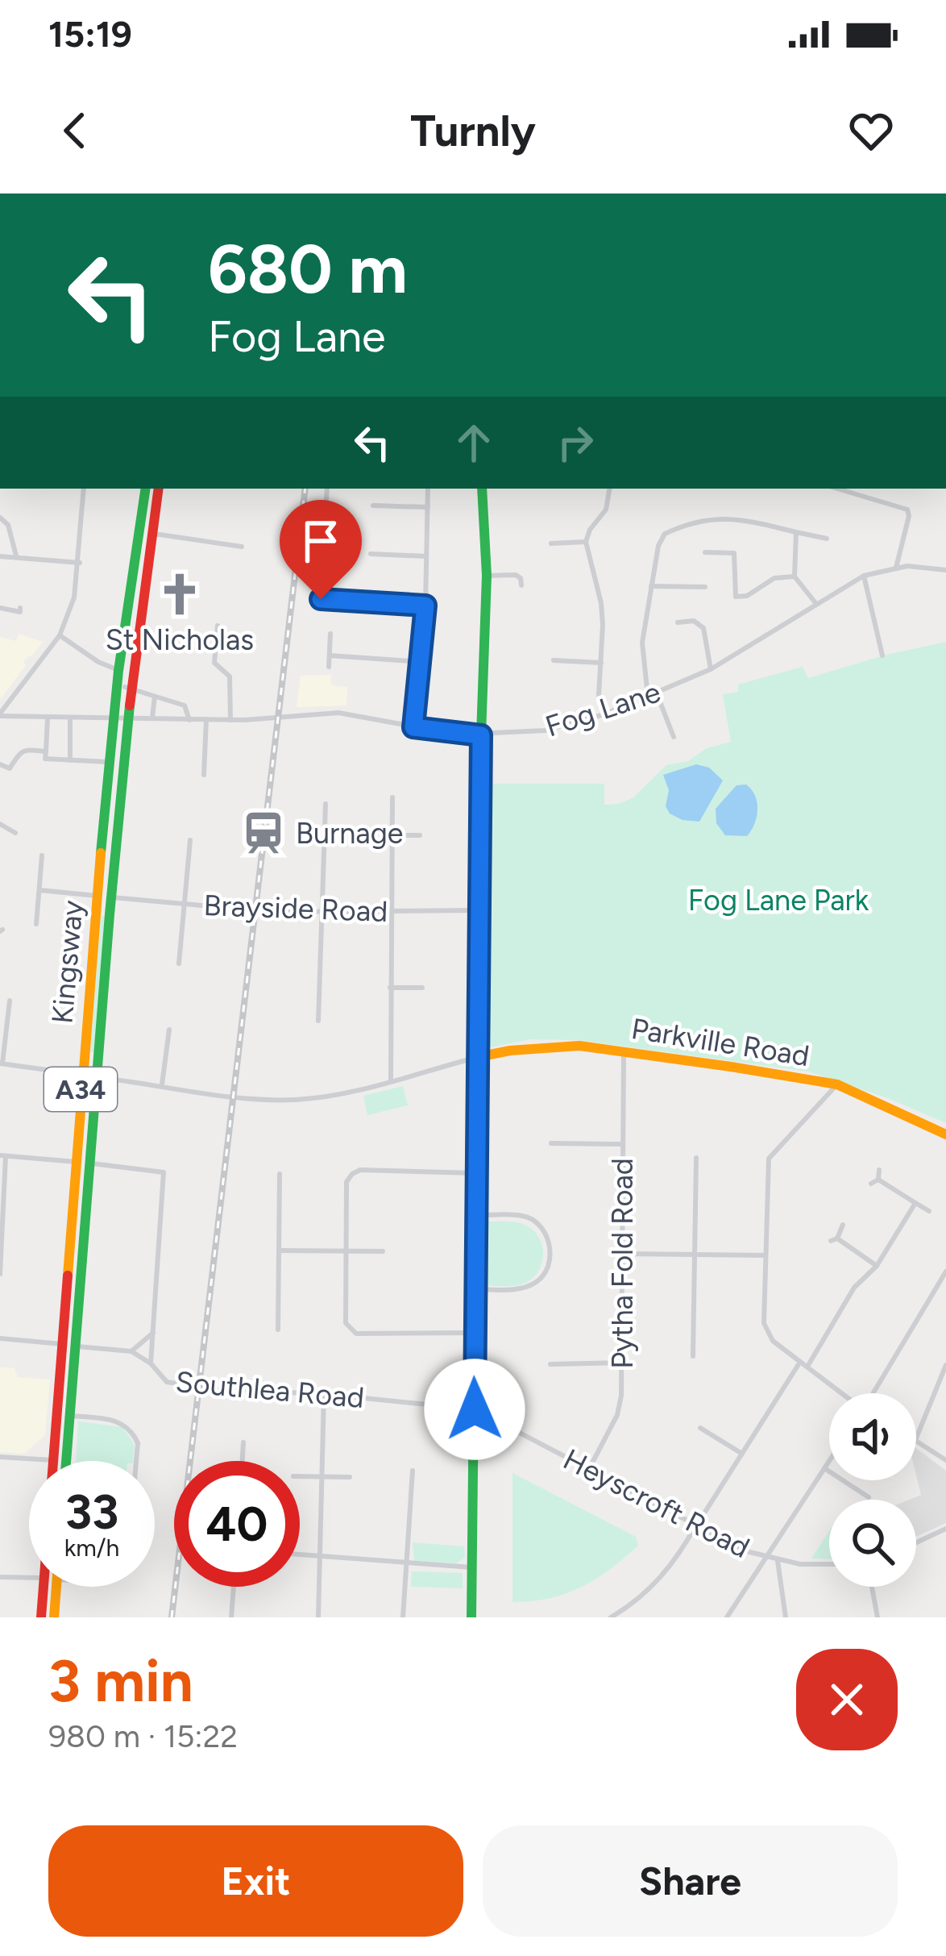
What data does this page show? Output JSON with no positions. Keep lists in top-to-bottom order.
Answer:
{
  "streets": {
    "main road": ["Kingsway", "Parkville Road", "A34"],
    "street": [
      "Fog Lane",
      "Brayside Road",
      "Pytha Fold Road",
      "Southlea Road",
      "Heyscroft Road"
    ]
  },
  "crossings": [
    ["Fog Lane", "Kingsway"],
    ["Brayside Road", "Kingsway"],
    ["Kingsway", "Southlea Road"],
    ["Parkville Road", "Pytha Fold Road"],
    ["Pytha Fold Road", "Heyscroft Road"],
    ["Southlea Road", "Heyscroft Road"]
  ],
  "parks": ["Fog Lane Park"],
  "places": {
    "church": ["St Nicholas"],
    "station": ["Burnage"]
  },
  "page": {
    "status": "15:19",
    "header": "Turnly",
    "turn": ["680 m", "Fog Lane"],
    "speed": "33 km/h",
    "limit": "40",
    "heading": ["3 min", "980 m · 15:22"],
    "buttons": ["Exit", "Share"]
  }
}
